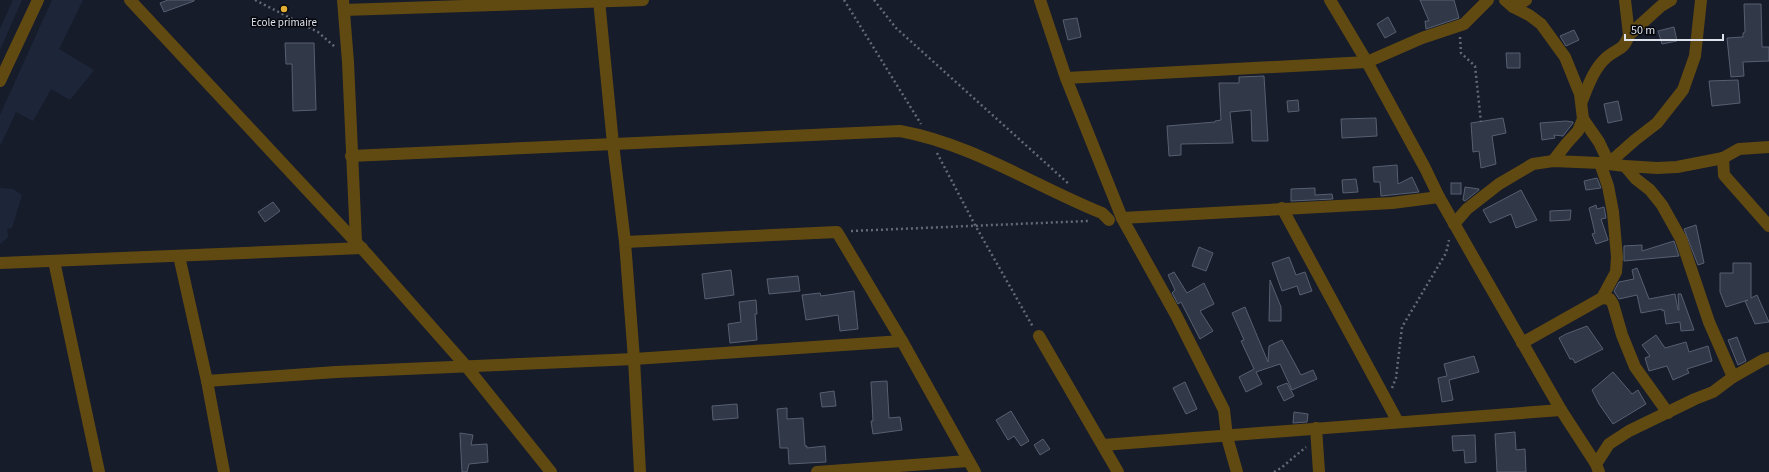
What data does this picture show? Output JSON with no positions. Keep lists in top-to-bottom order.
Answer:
{
  "places": ["Ecole primaire"],
  "scale_bar": "50 m"
}
